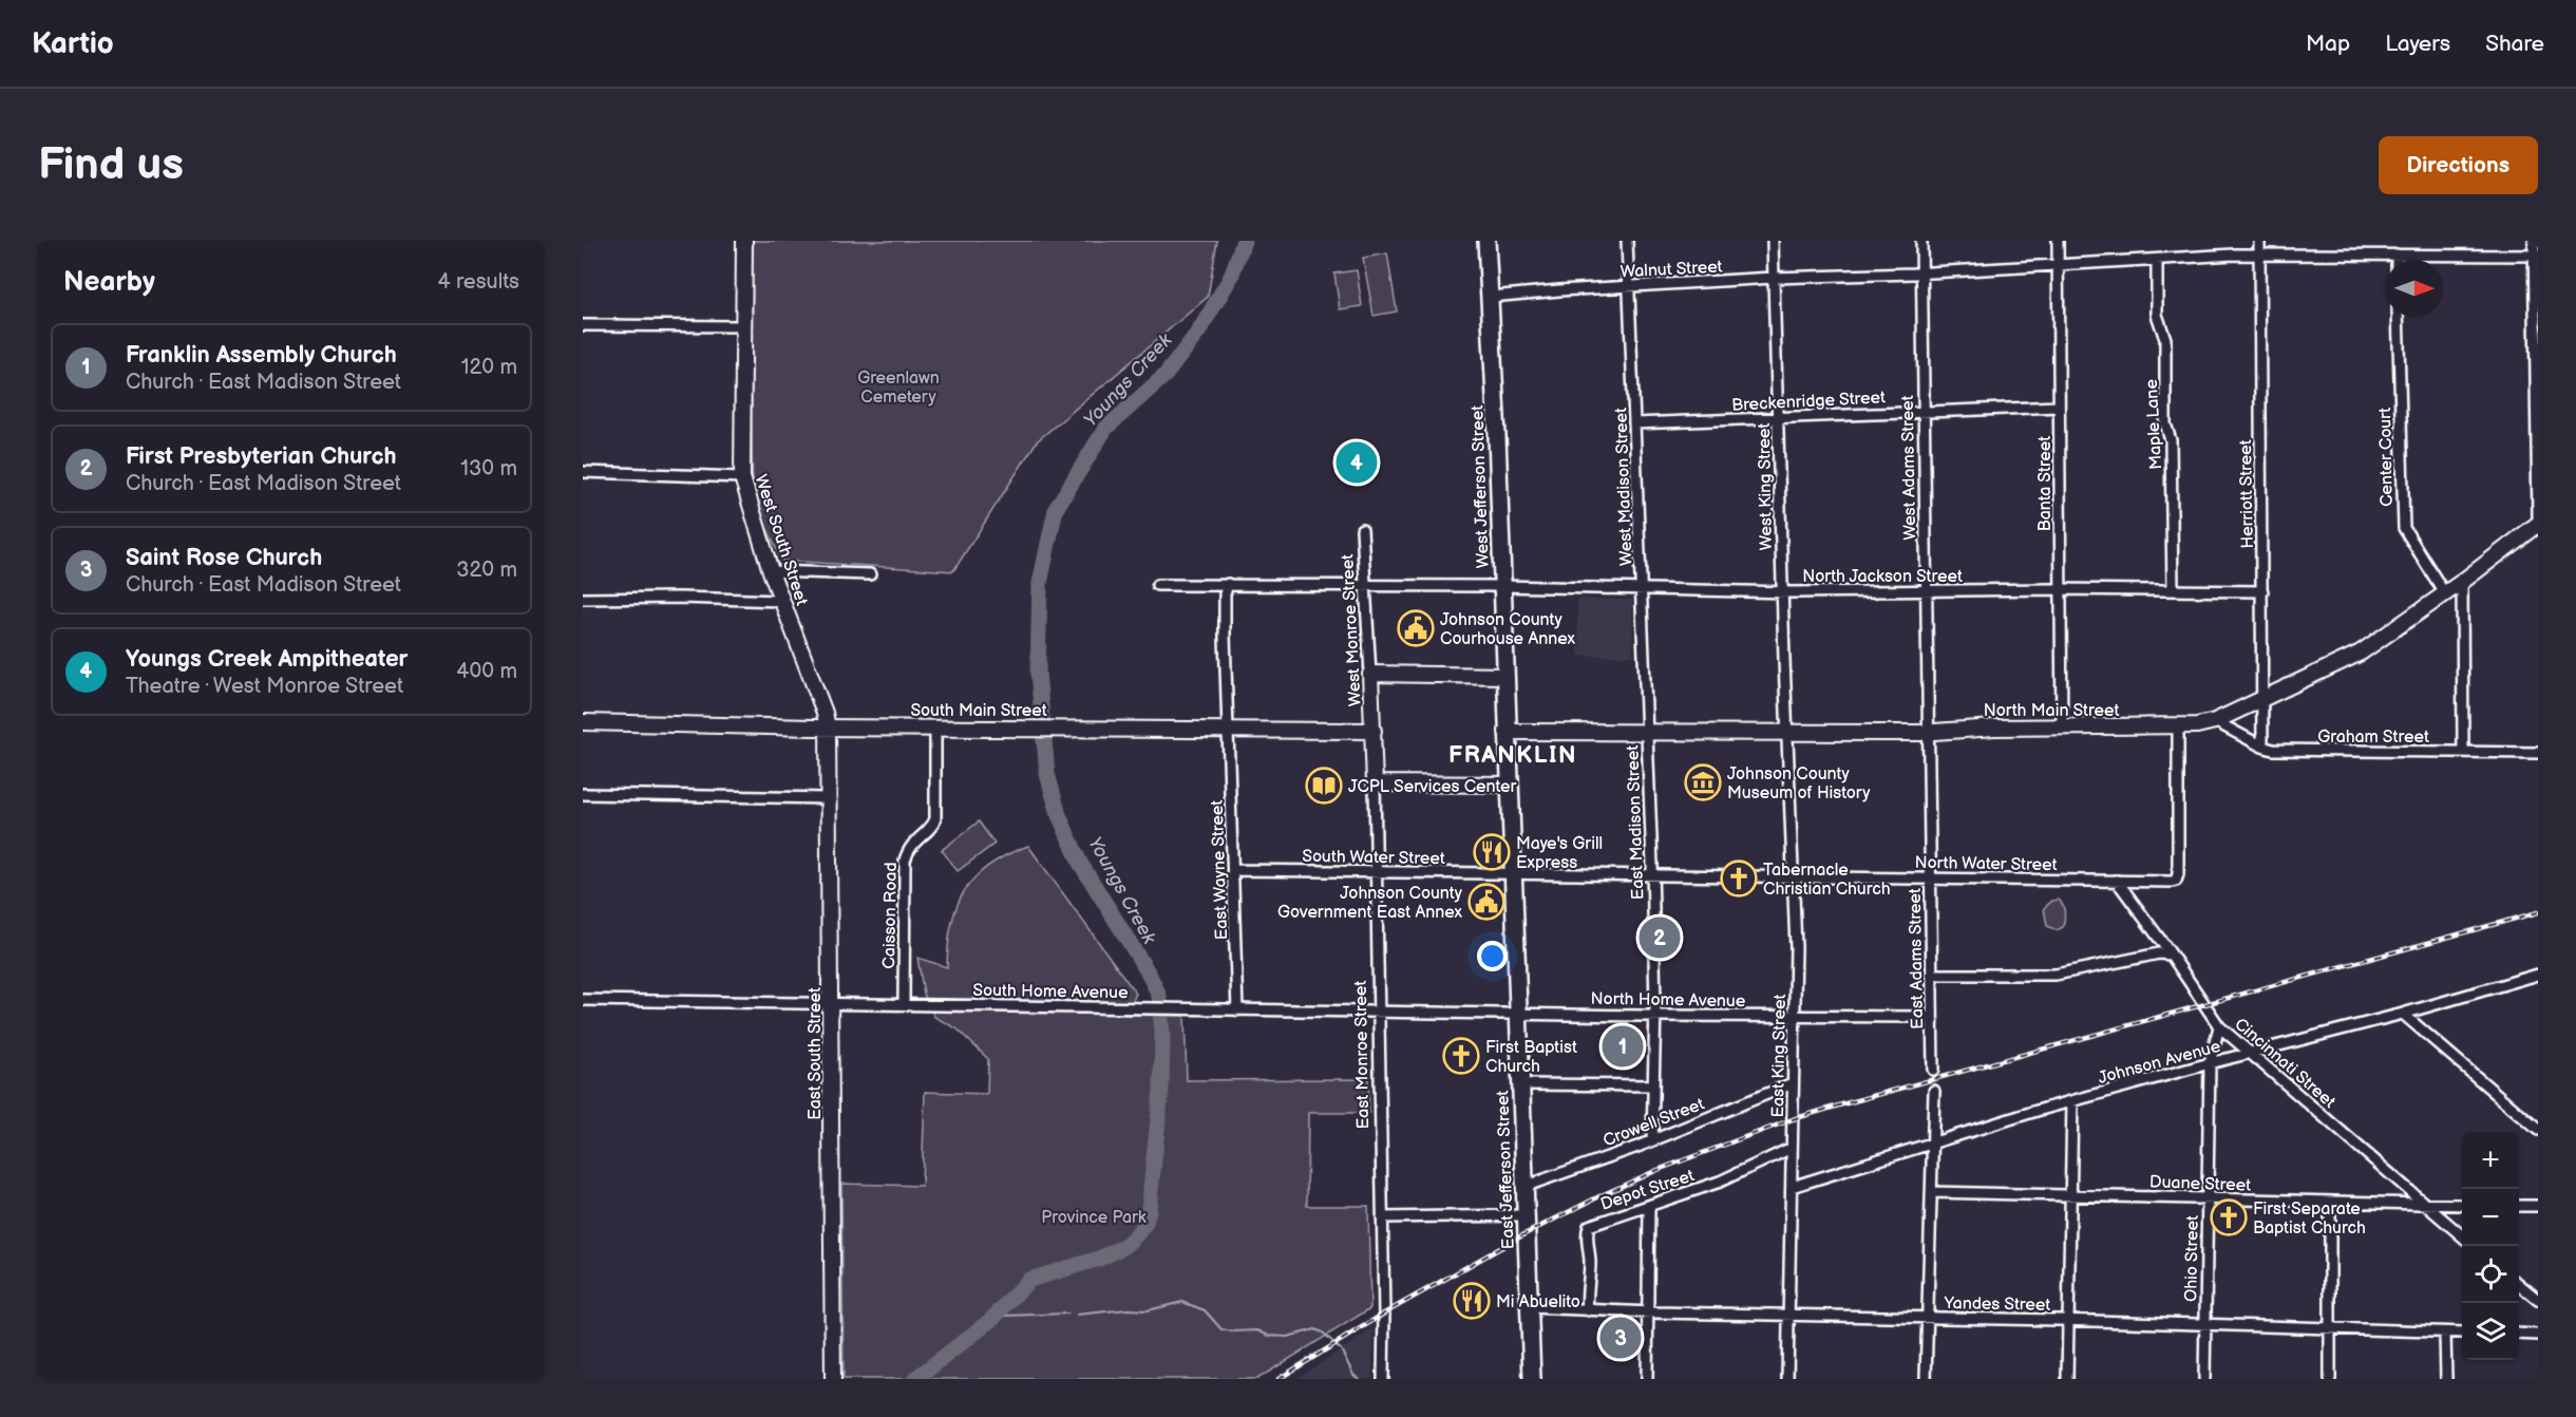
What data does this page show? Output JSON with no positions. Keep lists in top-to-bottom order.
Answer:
{
  "streets": {
    "main road": ["West Jefferson Street", "East Jefferson Street"],
    "street": [
      "Walnut Street",
      "Breckenridge Street",
      "Maple Lane",
      "Center Court",
      "West Adams Street",
      "Banta Street",
      "West Madison Street",
      "West King Street",
      "Herriott Street",
      "West South Street",
      "North Jackson Street",
      "West Monroe Street",
      "South Main Street",
      "North Main Street",
      "Graham Street",
      "East Madison Street",
      "South Water Street",
      "North Water Street",
      "East Wayne Street",
      "Caisson Road",
      "East Adams Street",
      "South Home Avenue",
      "North Home Avenue",
      "East South Street",
      "East Monroe Street",
      "East King Street",
      "Johnson Avenue",
      "Cincinnati Street",
      "Crowell Street",
      "Duane Street",
      "Depot Street",
      "Ohio Street",
      "Yandes Street"
    ]
  },
  "crossings": [
    ["Walnut Street", "Maple Lane"],
    ["Walnut Street", "West Adams Street"],
    ["Walnut Street", "Banta Street"],
    ["Walnut Street", "West Jefferson Street"],
    ["Walnut Street", "West Madison Street"],
    ["Walnut Street", "West King Street"],
    ["Walnut Street", "Herriott Street"],
    ["Breckenridge Street", "West Adams Street"],
    ["Breckenridge Street", "Banta Street"],
    ["Breckenridge Street", "West Madison Street"],
    ["Breckenridge Street", "West King Street"],
    ["Maple Lane", "North Jackson Street"],
    ["Center Court", "North Main Street"],
    ["West Adams Street", "North Jackson Street"],
    ["West Adams Street", "North Main Street"],
    ["West Adams Street", "East Adams Street"],
    ["Banta Street", "North Jackson Street"],
    ["Banta Street", "North Main Street"],
    ["West Jefferson Street", "North Jackson Street"],
    ["West Jefferson Street", "North Main Street"],
    ["West Jefferson Street", "East Jefferson Street"],
    ["West Madison Street", "North Jackson Street"],
    ["West Madison Street", "North Main Street"],
    ["West Madison Street", "East Madison Street"],
    ["West King Street", "North Jackson Street"],
    ["West King Street", "North Main Street"],
    ["West King Street", "East King Street"],
    ["Herriott Street", "North Jackson Street"],
    ["Herriott Street", "North Main Street"],
    ["Herriott Street", "Graham Street"],
    ["West South Street", "South Main Street"],
    ["West South Street", "East South Street"],
    ["North Jackson Street", "West Monroe Street"],
    ["North Jackson Street", "East Wayne Street"],
    ["West Monroe Street", "South Main Street"],
    ["West Monroe Street", "East Monroe Street"],
    ["South Main Street", "East Wayne Street"],
    ["South Main Street", "Caisson Road"],
    ["South Main Street", "East South Street"],
    ["South Main Street", "East Monroe Street"],
    ["North Main Street", "Graham Street"],
    ["North Main Street", "East Madison Street"],
    ["North Main Street", "North Water Street"],
    ["North Main Street", "East Adams Street"],
    ["North Main Street", "East King Street"],
    ["North Main Street", "East Jefferson Street"],
    ["East Madison Street", "North Water Street"],
    ["East Madison Street", "North Home Avenue"],
    ["East Madison Street", "Crowell Street"],
    ["South Water Street", "North Water Street"],
    ["South Water Street", "East Wayne Street"],
    ["South Water Street", "East Monroe Street"],
    ["South Water Street", "East Jefferson Street"],
    ["North Water Street", "East Adams Street"],
    ["North Water Street", "East King Street"],
    ["North Water Street", "Cincinnati Street"],
    ["North Water Street", "East Jefferson Street"],
    ["East Wayne Street", "South Home Avenue"],
    ["Caisson Road", "South Home Avenue"],
    ["East Adams Street", "North Home Avenue"],
    ["South Home Avenue", "North Home Avenue"],
    ["South Home Avenue", "East South Street"],
    ["South Home Avenue", "East Monroe Street"],
    ["South Home Avenue", "East Jefferson Street"],
    ["North Home Avenue", "East King Street"],
    ["North Home Avenue", "East Jefferson Street"],
    ["East King Street", "Johnson Avenue"],
    ["East King Street", "Crowell Street"],
    ["East King Street", "Depot Street"],
    ["East King Street", "Yandes Street"],
    ["Johnson Avenue", "Cincinnati Street"],
    ["Johnson Avenue", "Ohio Street"],
    ["Cincinnati Street", "Duane Street"],
    ["Cincinnati Street", "Ohio Street"],
    ["Crowell Street", "East Jefferson Street"],
    ["East Jefferson Street", "Yandes Street"],
    ["Duane Street", "Ohio Street"],
    ["Depot Street", "Yandes Street"],
    ["Ohio Street", "Yandes Street"]
  ],
  "districts": ["FRANKLIN"],
  "water": ["Youngs Creek"],
  "parks": ["Greenlawn Cemetery", "Province Park"],
  "places": {
    "public building": ["Johnson County Courhouse Annex", "Johnson County Government East Annex"],
    "museum": ["Johnson County Museum of History"],
    "library": ["JCPL Services Center"],
    "restaurant": ["Maye's Grill Express", "Mi Abuelito"],
    "church": ["Tabernacle Christian Church", "First Baptist Church", "First Separate Baptist Church"]
  },
  "north": "right",
  "page": {
    "header": "Kartio",
    "nav": ["Map", "Layers", "Share"],
    "buttons": "Directions",
    "title": "Find us",
    "heading": ["Nearby", "4 results"],
    "list": [
      {
        "mark": "1",
        "name": "Franklin Assembly Church",
        "note": "Church · East Madison Street",
        "value": "120 m"
      },
      {
        "mark": "2",
        "name": "First Presbyterian Church",
        "note": "Church · East Madison Street",
        "value": "130 m"
      },
      {
        "mark": "3",
        "name": "Saint Rose Church",
        "note": "Church · East Madison Street",
        "value": "320 m"
      },
      {
        "mark": "4",
        "name": "Youngs Creek Ampitheater",
        "note": "Theatre · West Monroe Street",
        "value": "400 m"
      }
    ],
    "pins": [
      "4",
      "2",
      "1",
      "3"
    ],
    "map_buttons": ["+", "−"]
  }
}
